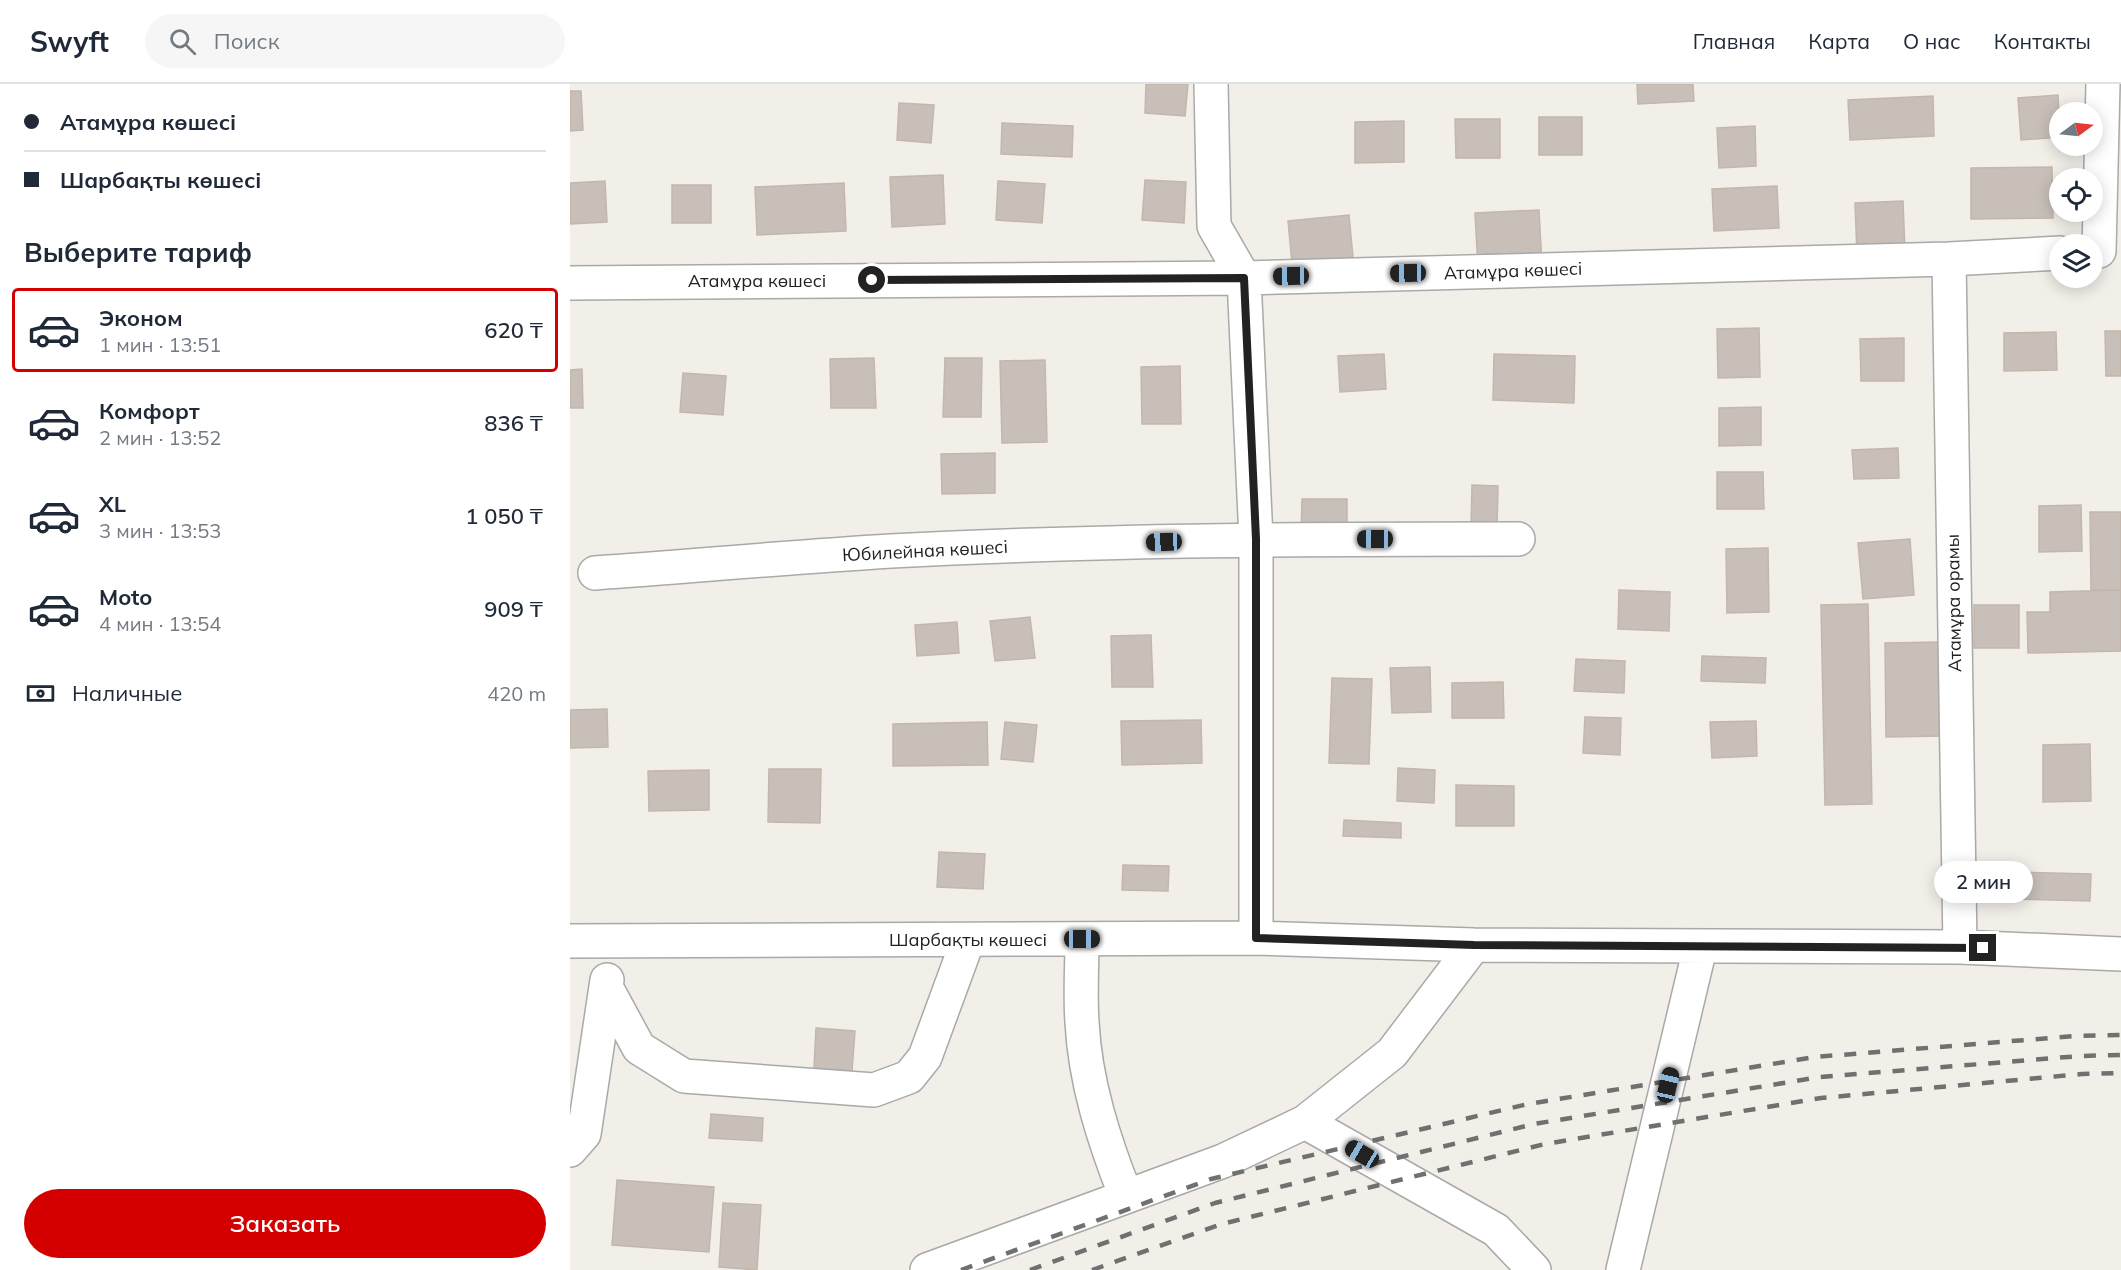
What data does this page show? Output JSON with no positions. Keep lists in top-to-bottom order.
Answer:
{
  "streets": {
    "street": [
      "Атамұра көшесі",
      "Юбилейная көшесі",
      "Атамұра орамы",
      "Шарбақты көшесі"
    ]
  },
  "crossings": [
    ["Атамұра көшесі", "Атамұра орамы"],
    ["Атамұра орамы", "Шарбақты көшесі"]
  ],
  "north": "right",
  "page": {
    "header": "Swyft",
    "search": "Поиск",
    "nav": [
      "Главная",
      "Карта",
      "О нас",
      "Контакты"
    ],
    "banner": ["Атамұра көшесі", "Шарбақты көшесі"],
    "heading": "Выберите тариф",
    "list": [
      {
        "name": "Эконом",
        "note": "1 мин · 13:51",
        "value": "620 ₸"
      },
      {
        "name": "Комфорт",
        "note": "2 мин · 13:52",
        "value": "836 ₸"
      },
      {
        "name": "XL",
        "note": "3 мин · 13:53",
        "value": "1 050 ₸"
      },
      {
        "name": "Moto",
        "note": "4 мин · 13:54",
        "value": "909 ₸"
      }
    ],
    "pay": ["Наличные", "420 m"],
    "bubble": "2 мин",
    "buttons": "Заказать"
  }
}
